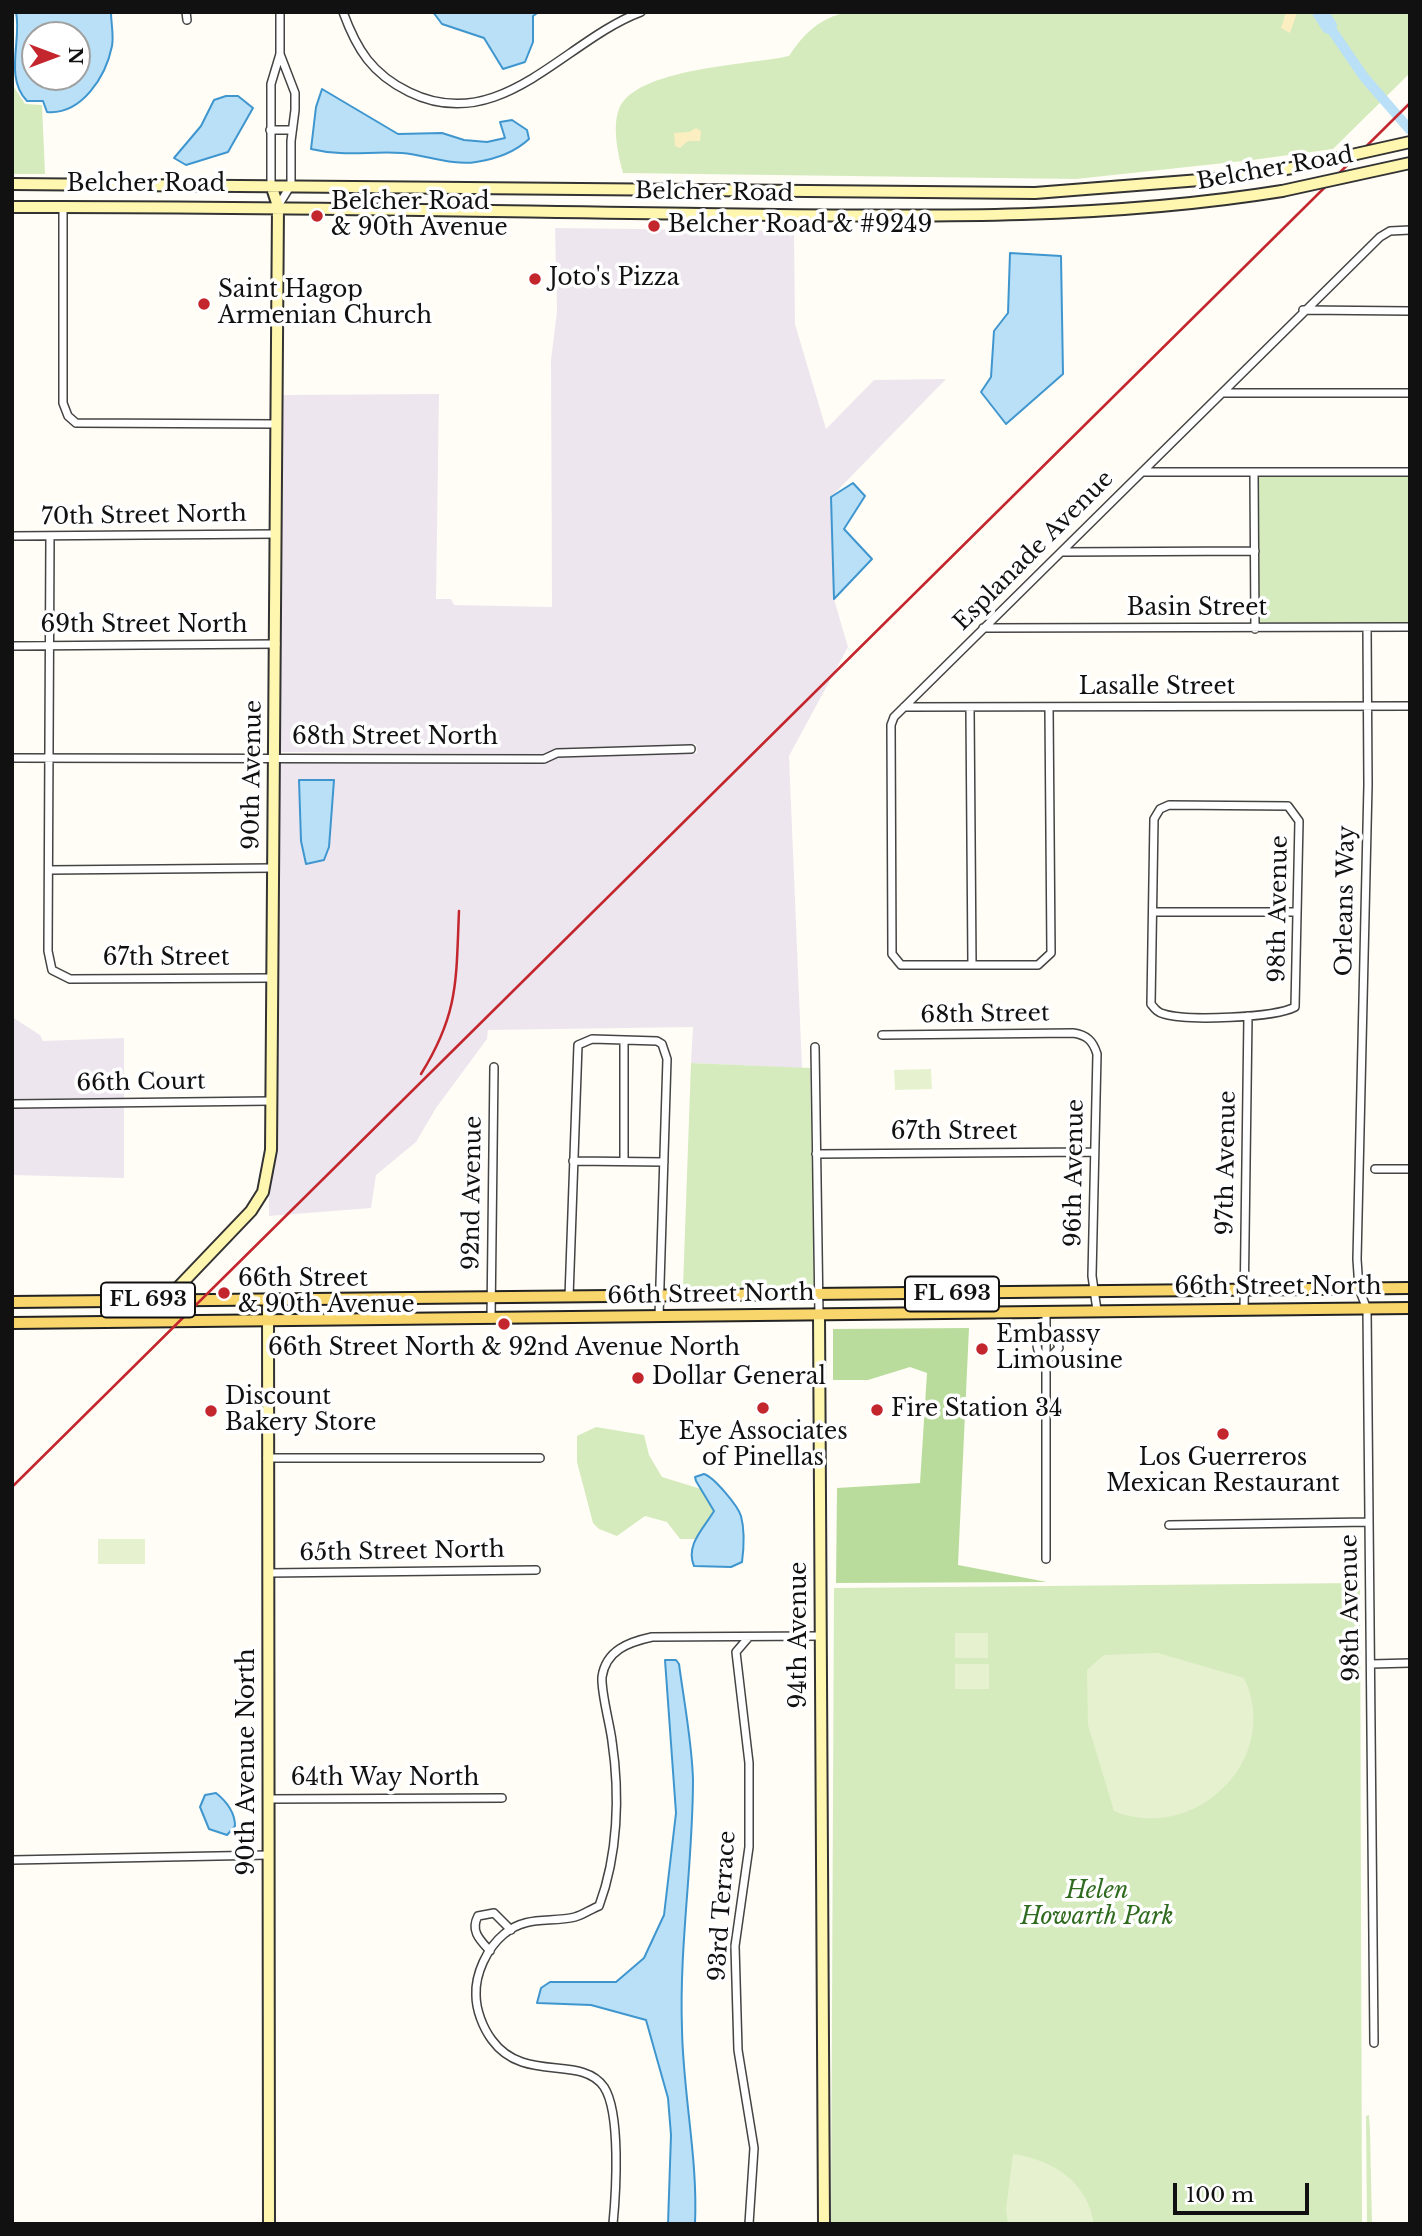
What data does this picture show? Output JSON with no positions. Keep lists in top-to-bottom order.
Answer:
{
  "streets": {
    "main road": ["66th Street North", "FL 693"],
    "street": [
      "Belcher Road",
      "70th Street North",
      "Esplanade Avenue",
      "Basin Street",
      "69th Street North",
      "Lasalle Street",
      "68th Street North",
      "90th Avenue",
      "Orleans Way",
      "98th Avenue",
      "67th Street",
      "68th Street",
      "66th Court",
      "97th Avenue",
      "96th Avenue",
      "92nd Avenue",
      "65th Street North",
      "94th Avenue",
      "90th Avenue North",
      "64th Way North",
      "93rd Terrace"
    ]
  },
  "crossings": [
    ["Belcher Road", "90th Avenue"],
    ["70th Street North", "90th Avenue"],
    ["Esplanade Avenue", "Basin Street"],
    ["Esplanade Avenue", "Lasalle Street"],
    ["Basin Street", "Orleans Way"],
    ["69th Street North", "90th Avenue"],
    ["Lasalle Street", "Orleans Way"],
    ["68th Street North", "90th Avenue"],
    ["90th Avenue", "67th Street"],
    ["90th Avenue", "66th Court"],
    ["90th Avenue", "66th Street North"],
    ["Orleans Way", "98th Avenue"],
    ["98th Avenue", "97th Avenue"],
    ["98th Avenue", "66th Street North"],
    ["67th Street", "96th Avenue"],
    ["67th Street", "94th Avenue"],
    ["68th Street", "96th Avenue"],
    ["97th Avenue", "66th Street North"],
    ["96th Avenue", "66th Street North"],
    ["92nd Avenue", "66th Street North"],
    ["66th Street North", "94th Avenue"],
    ["66th Street North", "90th Avenue North"],
    ["65th Street North", "90th Avenue North"],
    ["90th Avenue North", "64th Way North"]
  ],
  "parks": ["Helen Howarth Park"],
  "places": [
    "Belcher Road & 90th Avenue",
    "Belcher Road & #9249",
    "Joto's Pizza",
    "Saint Hagop Armenian Church",
    "66th Street & 90th Avenue",
    "66th Street North & 92nd Avenue North",
    "Embassy Limousine",
    "Dollar General",
    "Eye Associates of Pinellas",
    "Fire Station 34",
    "Discount Bakery Store",
    "Los Guerreros Mexican Restaurant"
  ],
  "scale_bar": "100 m",
  "north": "right"
}
